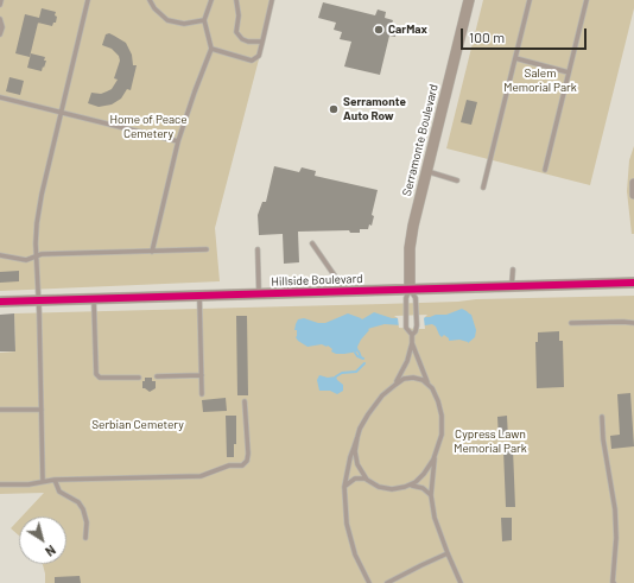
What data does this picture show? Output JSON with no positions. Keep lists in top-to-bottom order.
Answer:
{
  "streets": {
    "main road": ["Serramonte Boulevard", "Hillside Boulevard"]
  },
  "crossings": [
    ["Serramonte Boulevard", "Hillside Boulevard"]
  ],
  "parks": [
    "Salem Memorial Park",
    "Home of Peace Cemetery",
    "Serbian Cemetery",
    "Cypress Lawn Memorial Park"
  ],
  "places": ["CarMax", "Serramonte Auto Row"],
  "scale_bar": "100 m",
  "north": "bottom right"
}
